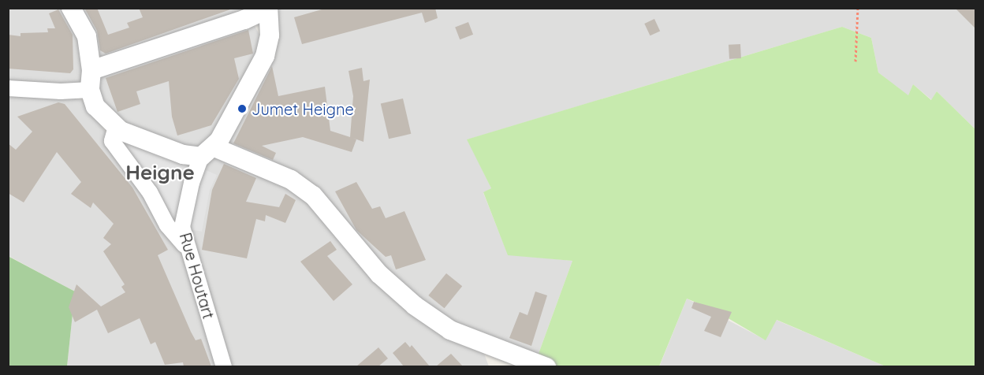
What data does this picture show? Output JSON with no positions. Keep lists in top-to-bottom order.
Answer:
{
  "streets": {
    "street": ["Rue Houtart"]
  },
  "districts": ["Heigne"],
  "places": ["Jumet Heigne"]
}
